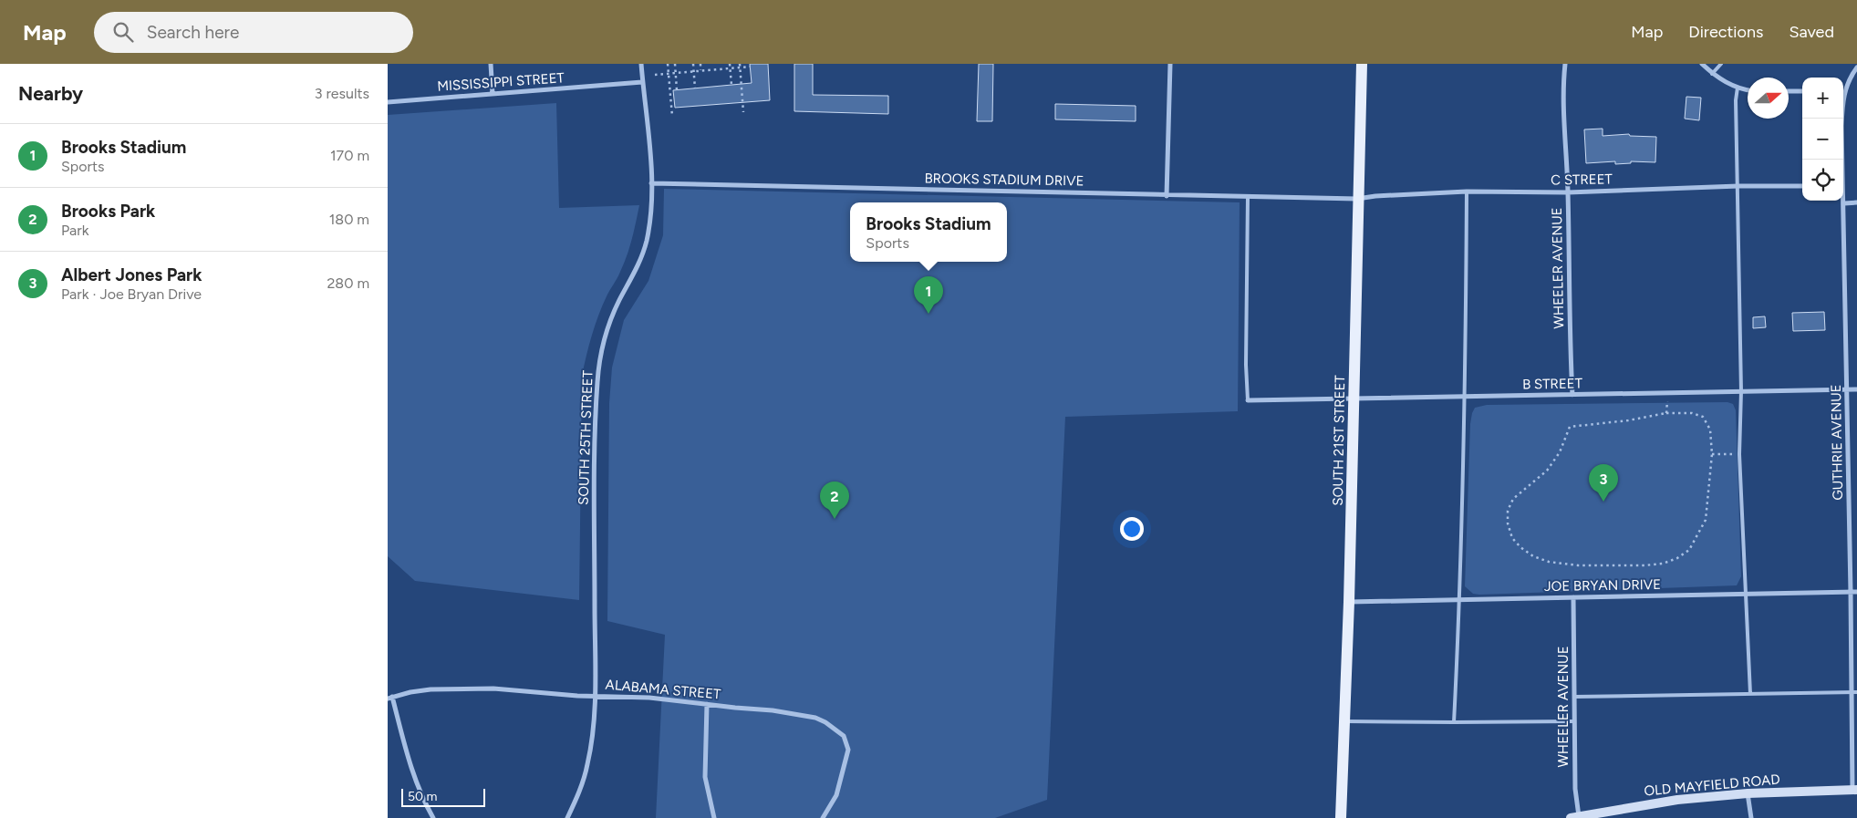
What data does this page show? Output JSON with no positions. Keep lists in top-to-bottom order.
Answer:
{
  "streets": {
    "main road": ["SOUTH 21ST STREET"],
    "street": [
      "MISSISSIPPI STREET",
      "BROOKS STADIUM DRIVE",
      "C STREET",
      "WHEELER AVENUE",
      "B STREET",
      "SOUTH 25TH STREET",
      "GUTHRIE AVENUE",
      "JOE BRYAN DRIVE",
      "ALABAMA STREET",
      "OLD MAYFIELD ROAD"
    ]
  },
  "crossings": [
    ["MISSISSIPPI STREET", "SOUTH 25TH STREET"],
    ["BROOKS STADIUM DRIVE", "C STREET"],
    ["BROOKS STADIUM DRIVE", "SOUTH 25TH STREET"],
    ["BROOKS STADIUM DRIVE", "SOUTH 21ST STREET"],
    ["C STREET", "WHEELER AVENUE"],
    ["C STREET", "SOUTH 21ST STREET"],
    ["WHEELER AVENUE", "B STREET"],
    ["WHEELER AVENUE", "JOE BRYAN DRIVE"],
    ["WHEELER AVENUE", "OLD MAYFIELD ROAD"],
    ["B STREET", "SOUTH 21ST STREET"],
    ["B STREET", "GUTHRIE AVENUE"],
    ["SOUTH 25TH STREET", "ALABAMA STREET"],
    ["SOUTH 21ST STREET", "JOE BRYAN DRIVE"],
    ["GUTHRIE AVENUE", "JOE BRYAN DRIVE"],
    ["GUTHRIE AVENUE", "OLD MAYFIELD ROAD"]
  ],
  "scale_bar": "50 m",
  "north": "right",
  "page": {
    "header": "Map",
    "search": "Search here",
    "nav": ["Map", "Directions", "Saved"],
    "heading": ["Nearby", "3 results"],
    "map_buttons": ["+", "−"],
    "list": [
      {
        "mark": "1",
        "name": "Brooks Stadium",
        "note": "Sports",
        "value": "170 m"
      },
      {
        "mark": "2",
        "name": "Brooks Park",
        "note": "Park",
        "value": "180 m"
      },
      {
        "mark": "3",
        "name": "Albert Jones Park",
        "note": "Park · Joe Bryan Drive",
        "value": "280 m"
      }
    ],
    "popup": ["Brooks Stadium", "Sports"],
    "pins": ["1", "3", "2"],
    "scale": "50 m"
  }
}
